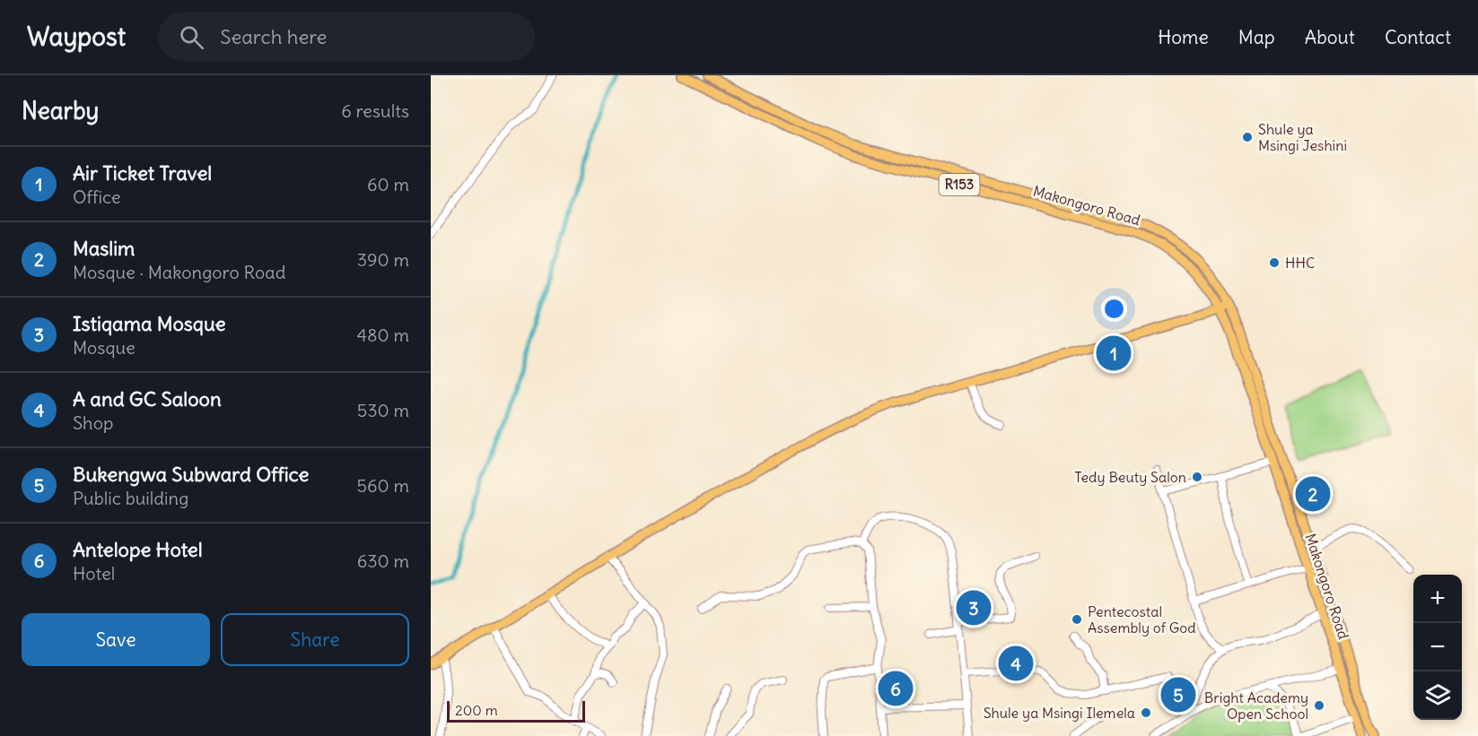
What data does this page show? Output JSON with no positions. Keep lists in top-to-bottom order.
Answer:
{
  "streets": {
    "main road": ["R153", "Makongoro Road"]
  },
  "places": [
    "Shule ya Msingi Jeshini",
    "HHC",
    "Tedy Beuty Salon",
    "Pentecostal Assembly of God",
    "Bright Academy Open School",
    "Shule ya Msingi Ilemela"
  ],
  "scale_bar": "200 m",
  "page": {
    "header": "Waypost",
    "search": "Search here",
    "nav": [
      "Home",
      "Map",
      "About",
      "Contact"
    ],
    "heading": ["Nearby", "6 results"],
    "list": [
      {
        "mark": "1",
        "name": "Air Ticket Travel",
        "note": "Office",
        "value": "60 m"
      },
      {
        "mark": "2",
        "name": "Maslim",
        "note": "Mosque · Makongoro Road",
        "value": "390 m"
      },
      {
        "mark": "3",
        "name": "Istiqama Mosque",
        "note": "Mosque",
        "value": "480 m"
      },
      {
        "mark": "4",
        "name": "A and GC Saloon",
        "note": "Shop",
        "value": "530 m"
      },
      {
        "mark": "5",
        "name": "Bukengwa Subward Office",
        "note": "Public building",
        "value": "560 m"
      },
      {
        "mark": "6",
        "name": "Antelope Hotel",
        "note": "Hotel",
        "value": "630 m"
      }
    ],
    "pins": [
      "1",
      "2",
      "3",
      "4",
      "6",
      "5"
    ],
    "map_buttons": ["+", "−"],
    "buttons": ["Save", "Share"],
    "scale": "200 m"
  }
}
